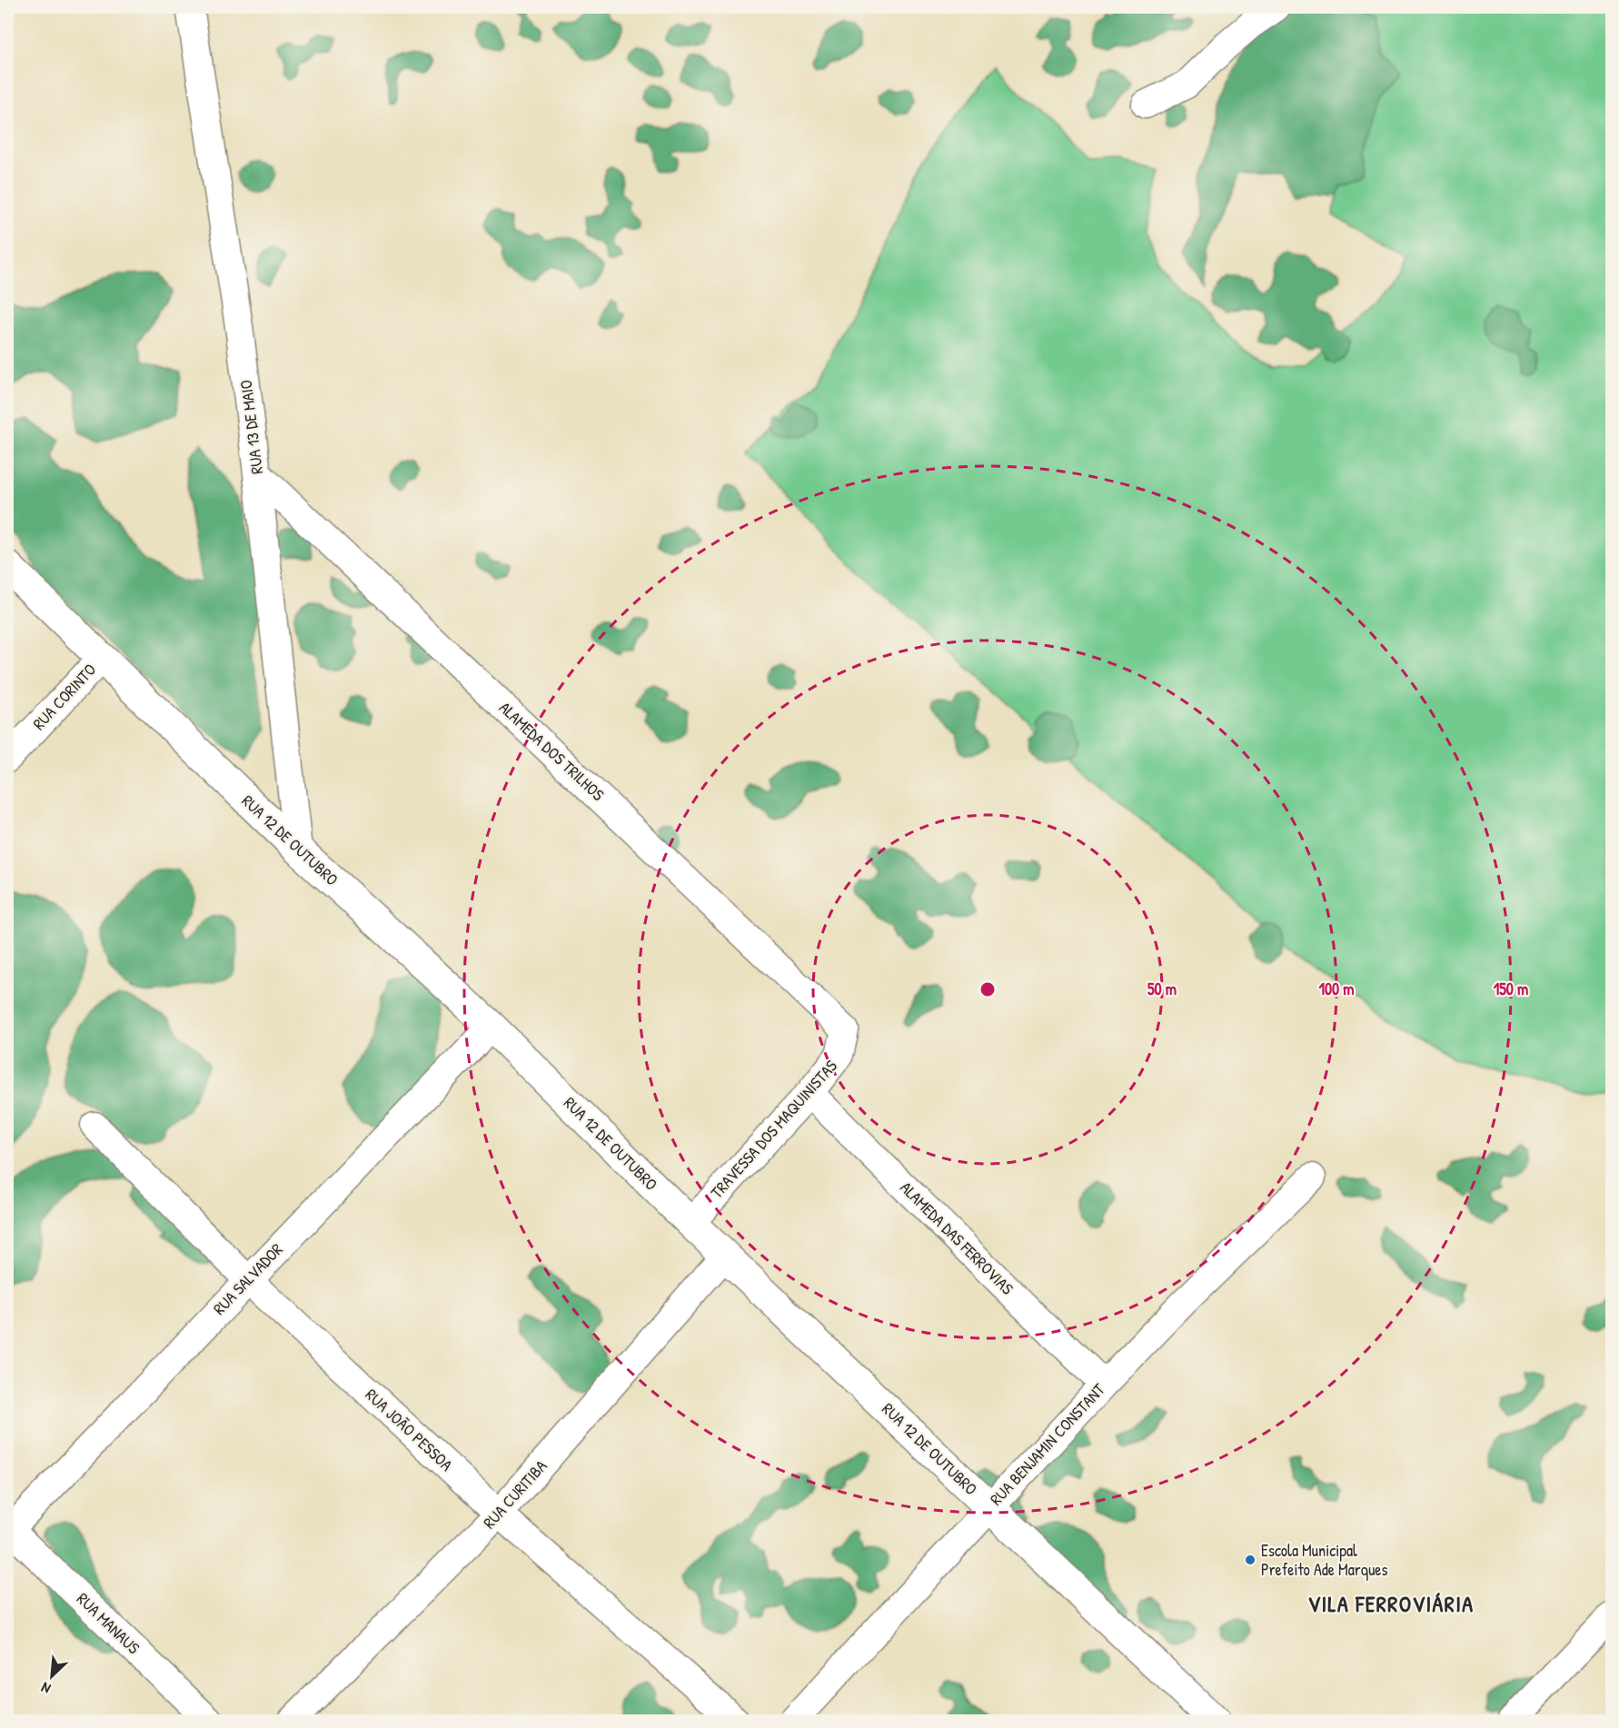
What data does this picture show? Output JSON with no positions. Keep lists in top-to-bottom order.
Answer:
{
  "streets": {
    "main road": ["RUA 12 DE OUTUBRO"],
    "street": [
      "RUA 13 DE MAIO",
      "RUA CORINTO",
      "ALAMEDA DOS TRILHOS",
      "TRAVESSA DOS MAQUINISTAS",
      "ALAMEDA DAS FERROVIAS",
      "RUA SALVADOR",
      "RUA JOÃO PESSOA",
      "RUA BENJAMIN CONSTANT",
      "RUA CURITIBA",
      "RUA MANAUS"
    ]
  },
  "crossings": [
    ["RUA 13 DE MAIO", "ALAMEDA DOS TRILHOS"],
    ["RUA 13 DE MAIO", "RUA 12 DE OUTUBRO"],
    ["RUA CORINTO", "RUA 12 DE OUTUBRO"],
    ["ALAMEDA DOS TRILHOS", "TRAVESSA DOS MAQUINISTAS"],
    ["RUA 12 DE OUTUBRO", "TRAVESSA DOS MAQUINISTAS"],
    ["RUA 12 DE OUTUBRO", "RUA SALVADOR"],
    ["RUA 12 DE OUTUBRO", "RUA BENJAMIN CONSTANT"],
    ["RUA 12 DE OUTUBRO", "RUA CURITIBA"],
    ["TRAVESSA DOS MAQUINISTAS", "ALAMEDA DAS FERROVIAS"],
    ["ALAMEDA DAS FERROVIAS", "RUA BENJAMIN CONSTANT"],
    ["RUA SALVADOR", "RUA JOÃO PESSOA"],
    ["RUA SALVADOR", "RUA MANAUS"],
    ["RUA JOÃO PESSOA", "RUA CURITIBA"]
  ],
  "districts": ["VILA FERROVIÁRIA"],
  "places": ["Escola Municipal Prefeito Ade Marques"],
  "north": "bottom left",
  "rings": ["50 m", "100 m", "150 m"]
}
